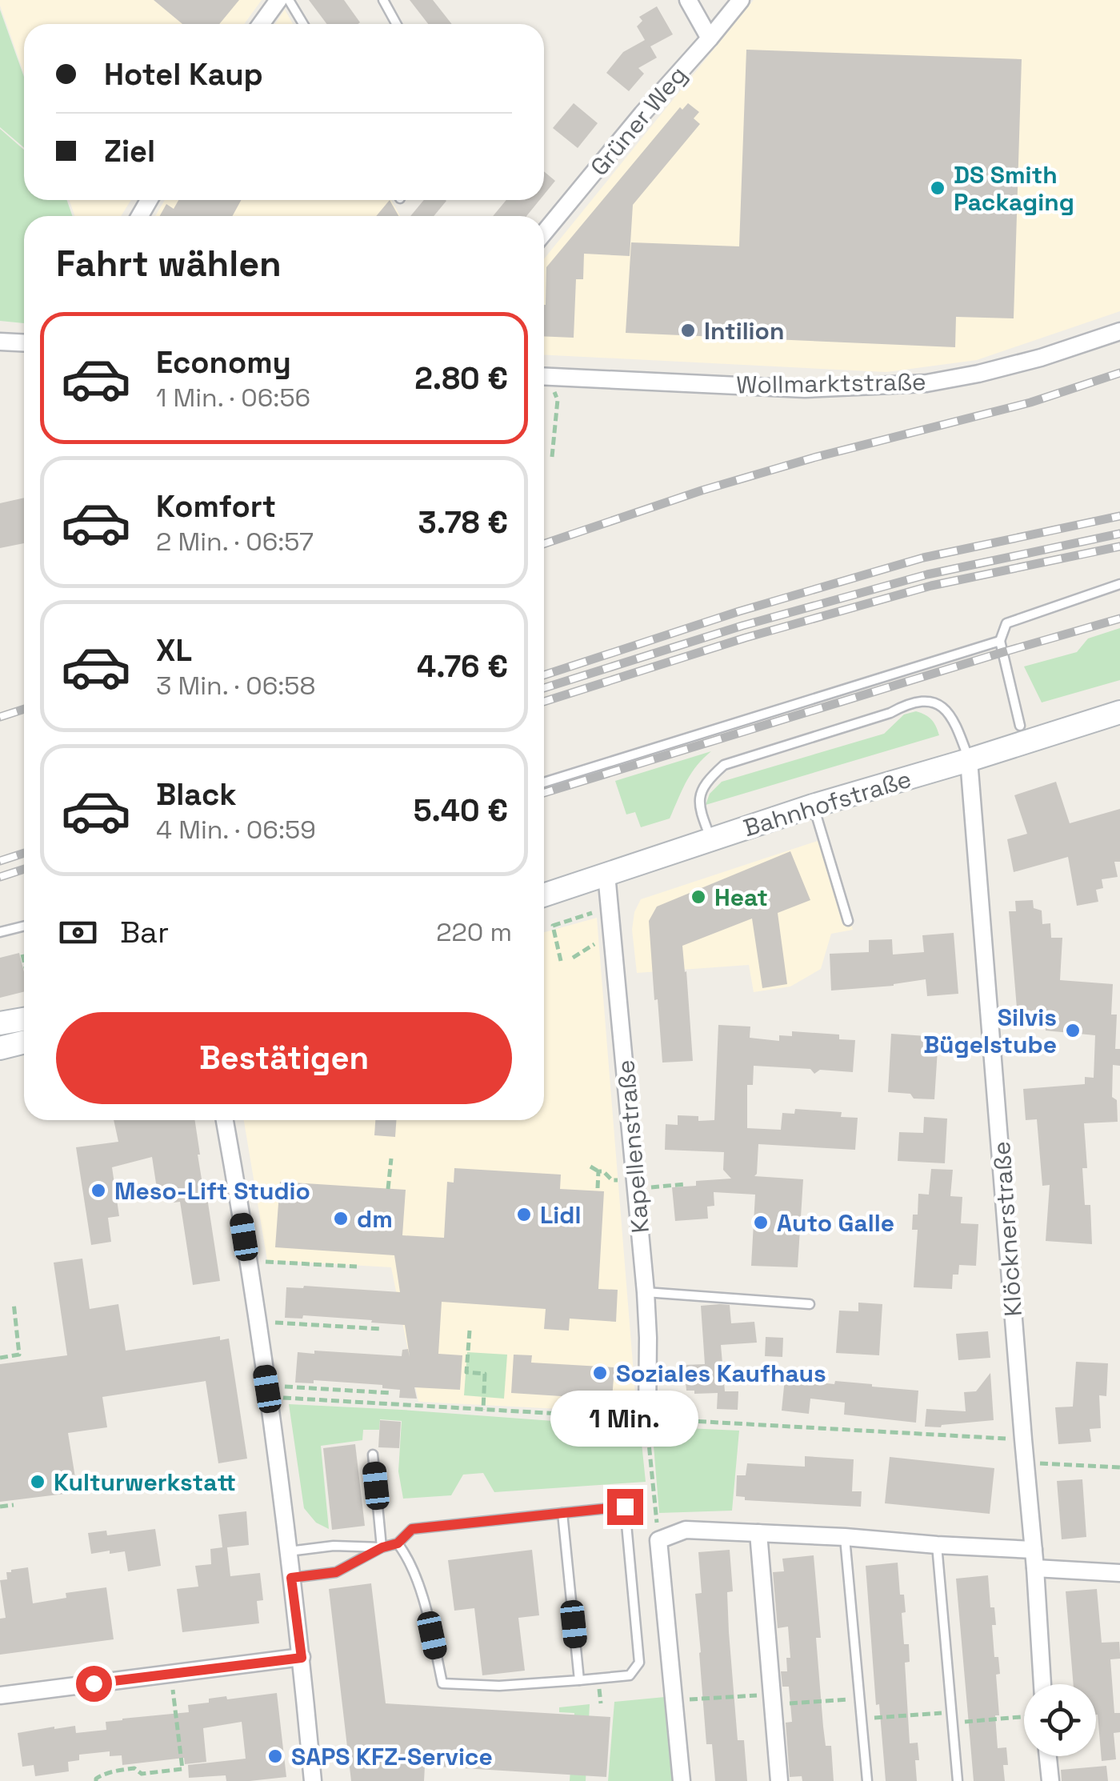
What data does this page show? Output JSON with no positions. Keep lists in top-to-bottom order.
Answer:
{
  "streets": {
    "main road": ["Bahnhofstraße"],
    "street": [
      "Grüner Weg",
      "Wollmarktstraße",
      "Kapellenstraße",
      "Klöcknerstraße"
    ]
  },
  "crossings": [
    ["Bahnhofstraße", "Kapellenstraße"],
    ["Bahnhofstraße", "Klöcknerstraße"]
  ],
  "places": [
    "DS Smith Packaging",
    "Intilion",
    "Heat",
    "Silvis Bügelstube",
    "Meso-Lift Studio",
    "Lidl",
    "dm",
    "Auto Galle",
    "Soziales Kaufhaus",
    "Kulturwerkstatt",
    "SAPS KFZ-Service"
  ],
  "page": {
    "banner": ["Hotel Kaup", "Ziel"],
    "heading": "Fahrt wählen",
    "list": [
      {
        "name": "Economy",
        "note": "1 Min. · 06:56",
        "value": "2.80 €"
      },
      {
        "name": "Komfort",
        "note": "2 Min. · 06:57",
        "value": "3.78 €"
      },
      {
        "name": "XL",
        "note": "3 Min. · 06:58",
        "value": "4.76 €"
      },
      {
        "name": "Black",
        "note": "4 Min. · 06:59",
        "value": "5.40 €"
      }
    ],
    "pay": ["Bar", "220 m"],
    "buttons": "Bestätigen",
    "bubble": "1 Min."
  }
}
